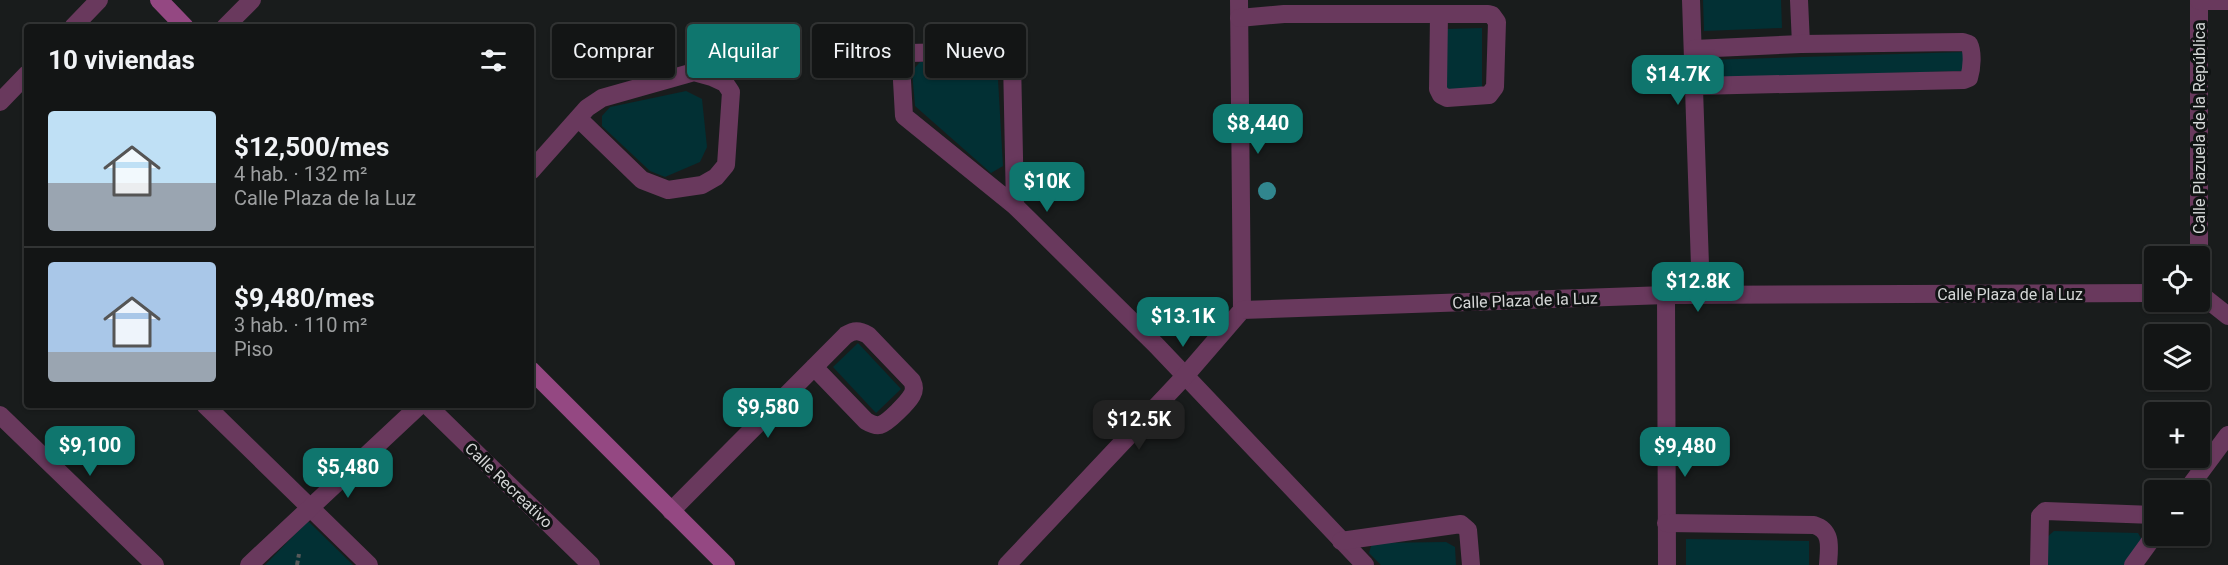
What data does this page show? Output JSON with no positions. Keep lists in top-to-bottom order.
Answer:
{
  "streets": {
    "street": ["Calle Plazuela de la República", "Calle Plaza de la Luz", "Calle Recreativo"]
  },
  "page": {
    "chip": [
      "Comprar",
      "Alquilar",
      "Filtros",
      "Nuevo"
    ],
    "heading": "10 viviendas",
    "price": [
      "$14.7K",
      "$8,440",
      "$10K",
      "$12.8K",
      "$13.1K",
      "$9,580",
      "$12.5K",
      "$9,100",
      "$9,480",
      "$5,480"
    ],
    "list": [
      {
        "name": "$12,500/mes",
        "note": "4 hab. · 132 m² · Calle Plaza de la Luz"
      },
      {
        "name": "$9,480/mes",
        "note": "3 hab. · 110 m² · Piso"
      }
    ],
    "map_buttons": ["+", "−"]
  }
}
